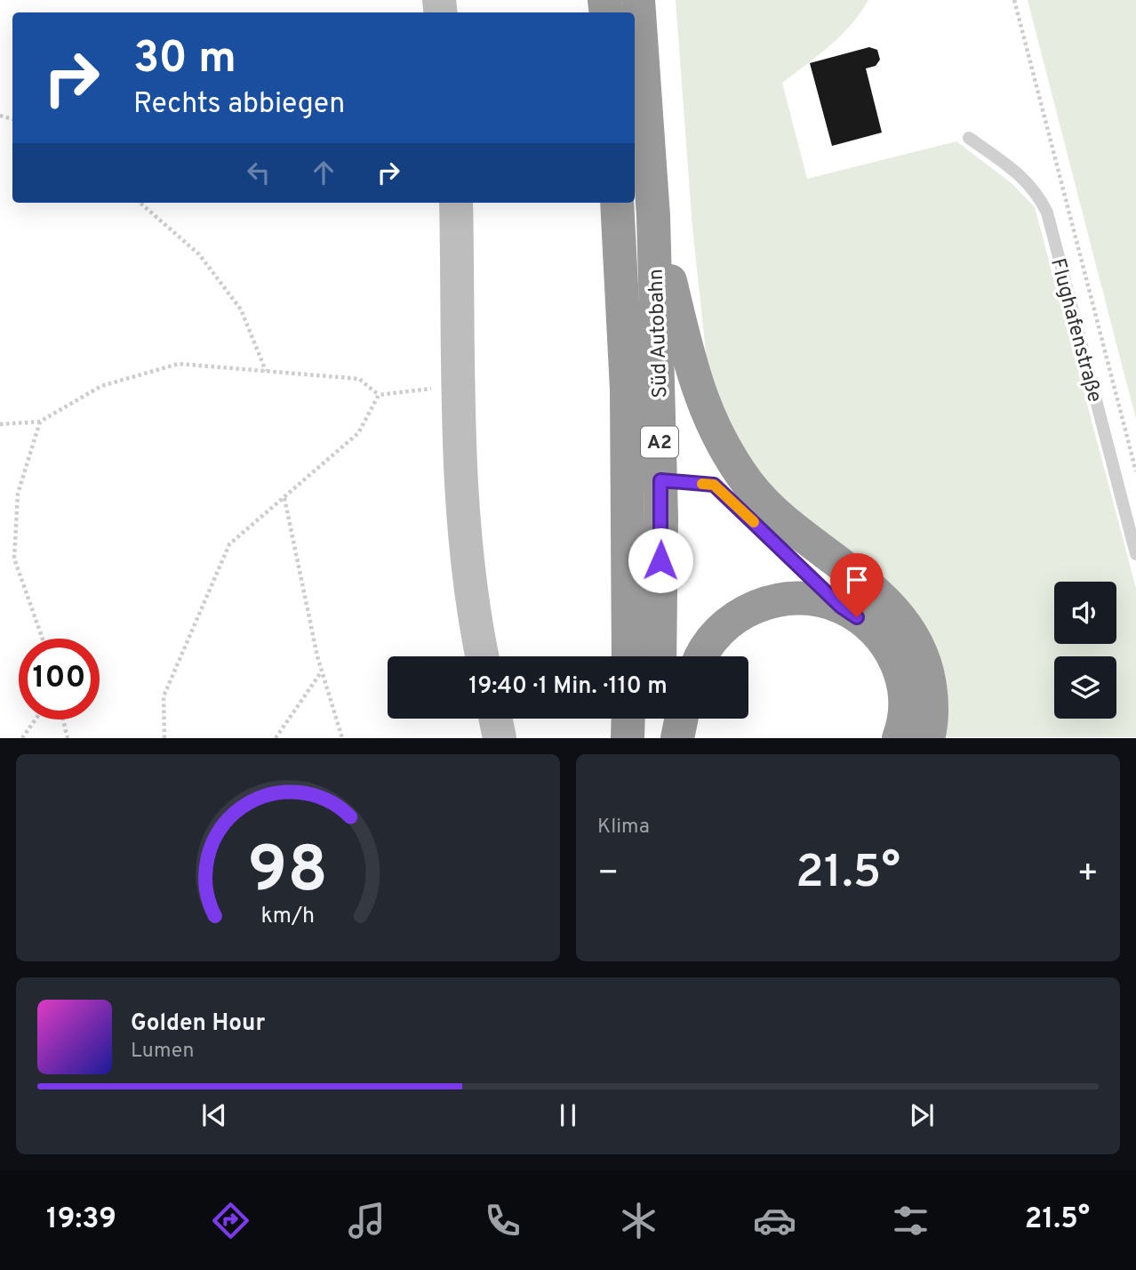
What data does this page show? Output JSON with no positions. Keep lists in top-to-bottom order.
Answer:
{
  "streets": {
    "highway": ["Süd Autobahn", "A2"],
    "lane": ["Flughafenstraße"]
  },
  "page": {
    "turn": ["30 m", "Rechts abbiegen"],
    "limit": "100",
    "trip": "19:40 · 1 Min. · 110 m",
    "tile": "Klima",
    "heat": ["−", "21.5°", "+"],
    "song": ["Golden Hour", "Lumen"],
    "tabs": ["19:39", "21.5°"],
    "gauge": ["98", "km/h"]
  }
}
